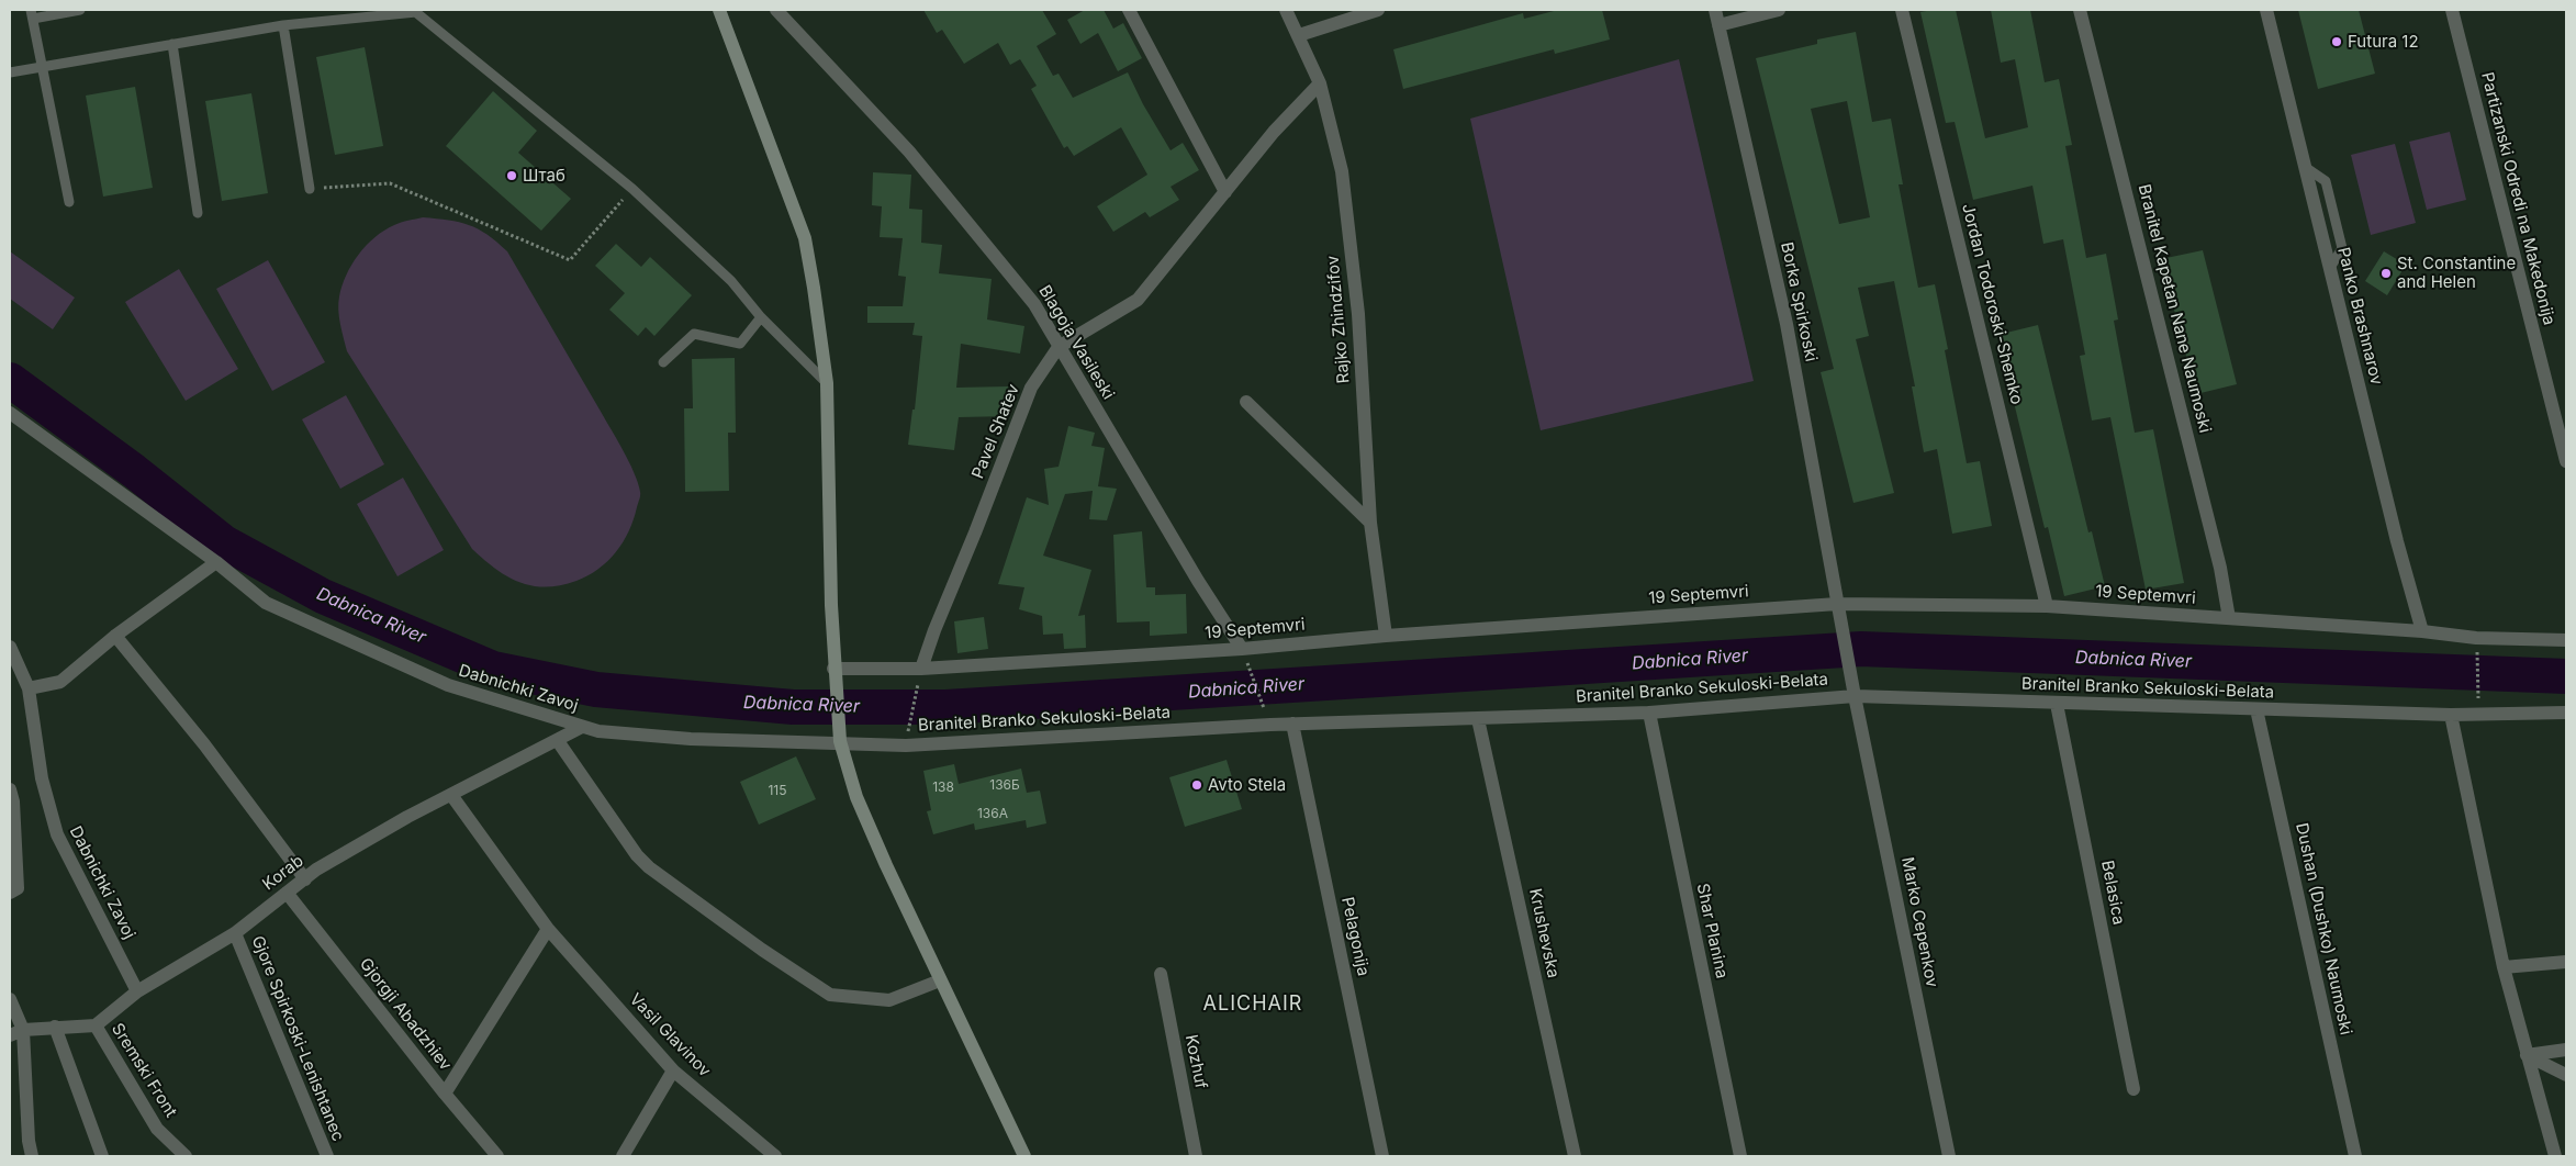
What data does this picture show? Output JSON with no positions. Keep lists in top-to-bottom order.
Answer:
{
  "streets": {
    "street": [
      "Partizanski Odredi na Makedonija",
      "Borka Spirkoski",
      "Jordan Todoroski-Shemko",
      "Branitel Kapetan Nane Naumoski",
      "Panko Brashnarov",
      "Rajko Zhindzifov",
      "Blagoja Vasileski",
      "Pavel Shatev",
      "19 Septemvri",
      "Dabnichki Zavoj",
      "Branitel Branko Sekuloski-Belata",
      "Korab",
      "Belasica",
      "Marko Cepenkov",
      "Dushan (Dushko) Naumoski",
      "Shar Planina",
      "Krushevska",
      "Pelagonija",
      "Gjorgji Abadzhiev",
      "Vasil Glavinov",
      "Gjore Spirkoski-Lenishtanec",
      "Kozhuf",
      "Sremski Front"
    ]
  },
  "crossings": [
    ["Borka Spirkoski", "19 Septemvri"],
    ["Borka Spirkoski", "Branitel Branko Sekuloski-Belata"],
    ["Borka Spirkoski", "Marko Cepenkov"],
    ["Jordan Todoroski-Shemko", "19 Septemvri"],
    ["Branitel Kapetan Nane Naumoski", "19 Septemvri"],
    ["Panko Brashnarov", "19 Septemvri"],
    ["Rajko Zhindzifov", "Pavel Shatev"],
    ["Rajko Zhindzifov", "19 Septemvri"],
    ["Blagoja Vasileski", "Pavel Shatev"],
    ["Blagoja Vasileski", "19 Septemvri"],
    ["Pavel Shatev", "19 Septemvri"],
    ["Dabnichki Zavoj", "Branitel Branko Sekuloski-Belata"],
    ["Dabnichki Zavoj", "Korab"],
    ["Branitel Branko Sekuloski-Belata", "Belasica"],
    ["Branitel Branko Sekuloski-Belata", "Marko Cepenkov"],
    ["Branitel Branko Sekuloski-Belata", "Dushan (Dushko) Naumoski"],
    ["Branitel Branko Sekuloski-Belata", "Shar Planina"],
    ["Branitel Branko Sekuloski-Belata", "Krushevska"],
    ["Branitel Branko Sekuloski-Belata", "Pelagonija"],
    ["Korab", "Gjorgji Abadzhiev"],
    ["Korab", "Vasil Glavinov"],
    ["Korab", "Gjore Spirkoski-Lenishtanec"],
    ["Korab", "Sremski Front"]
  ],
  "districts": ["ALICHAIR"],
  "water": ["Dabnica River"],
  "places": [
    "Futura 12",
    "Штаб",
    "St. Constantine and Helen",
    "Avto Stela"
  ],
  "house_numbers": [
    "136Б",
    "138",
    "115",
    "136А"
  ]
}
